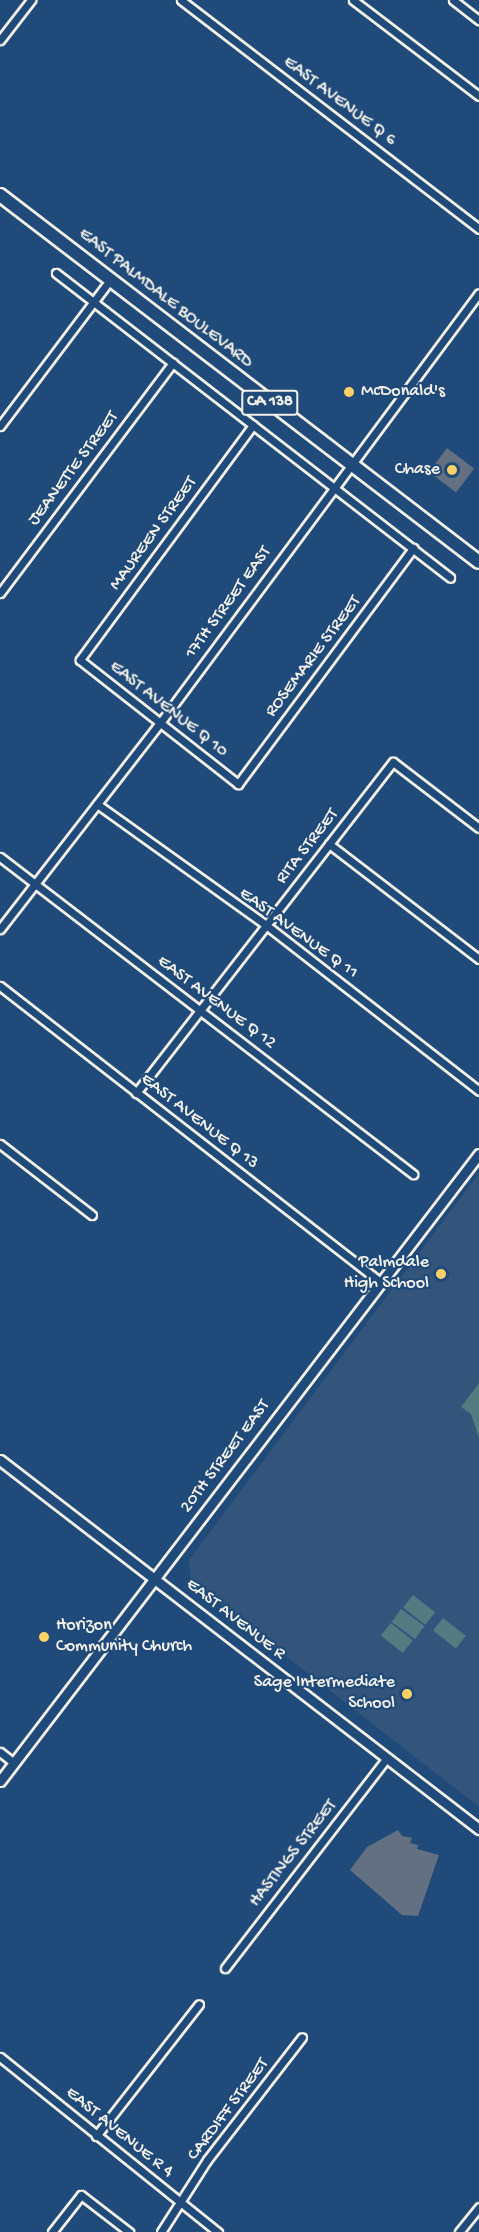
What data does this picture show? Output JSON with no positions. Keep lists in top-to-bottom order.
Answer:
{
  "streets": {
    "highway": ["EAST PALMDALE BOULEVARD", "CA 138"],
    "street": [
      "EAST AVENUE Q 6",
      "JEANETTE STREET",
      "MAUREEN STREET",
      "17TH STREET EAST",
      "ROSEMARIE STREET",
      "EAST AVENUE Q 10",
      "RITA STREET",
      "EAST AVENUE Q 11",
      "EAST AVENUE Q 12",
      "EAST AVENUE Q 13",
      "20TH STREET EAST",
      "EAST AVENUE R",
      "HASTINGS STREET",
      "CARDIFF STREET",
      "EAST AVENUE R 4"
    ]
  },
  "crossings": [
    ["EAST PALMDALE BOULEVARD", "17TH STREET EAST"],
    ["MAUREEN STREET", "EAST AVENUE Q 10"],
    ["17TH STREET EAST", "EAST AVENUE Q 10"],
    ["17TH STREET EAST", "EAST AVENUE Q 11"],
    ["17TH STREET EAST", "EAST AVENUE Q 12"],
    ["ROSEMARIE STREET", "EAST AVENUE Q 10"],
    ["RITA STREET", "EAST AVENUE Q 11"],
    ["RITA STREET", "EAST AVENUE Q 12"],
    ["RITA STREET", "EAST AVENUE Q 13"],
    ["EAST AVENUE Q 13", "20TH STREET EAST"],
    ["20TH STREET EAST", "EAST AVENUE R"],
    ["EAST AVENUE R", "HASTINGS STREET"],
    ["CARDIFF STREET", "EAST AVENUE R 4"]
  ],
  "places": [
    "McDonald's",
    "Chase",
    "Palmdale High School",
    "Horizon Community Church",
    "Sage Intermediate School"
  ]
}
